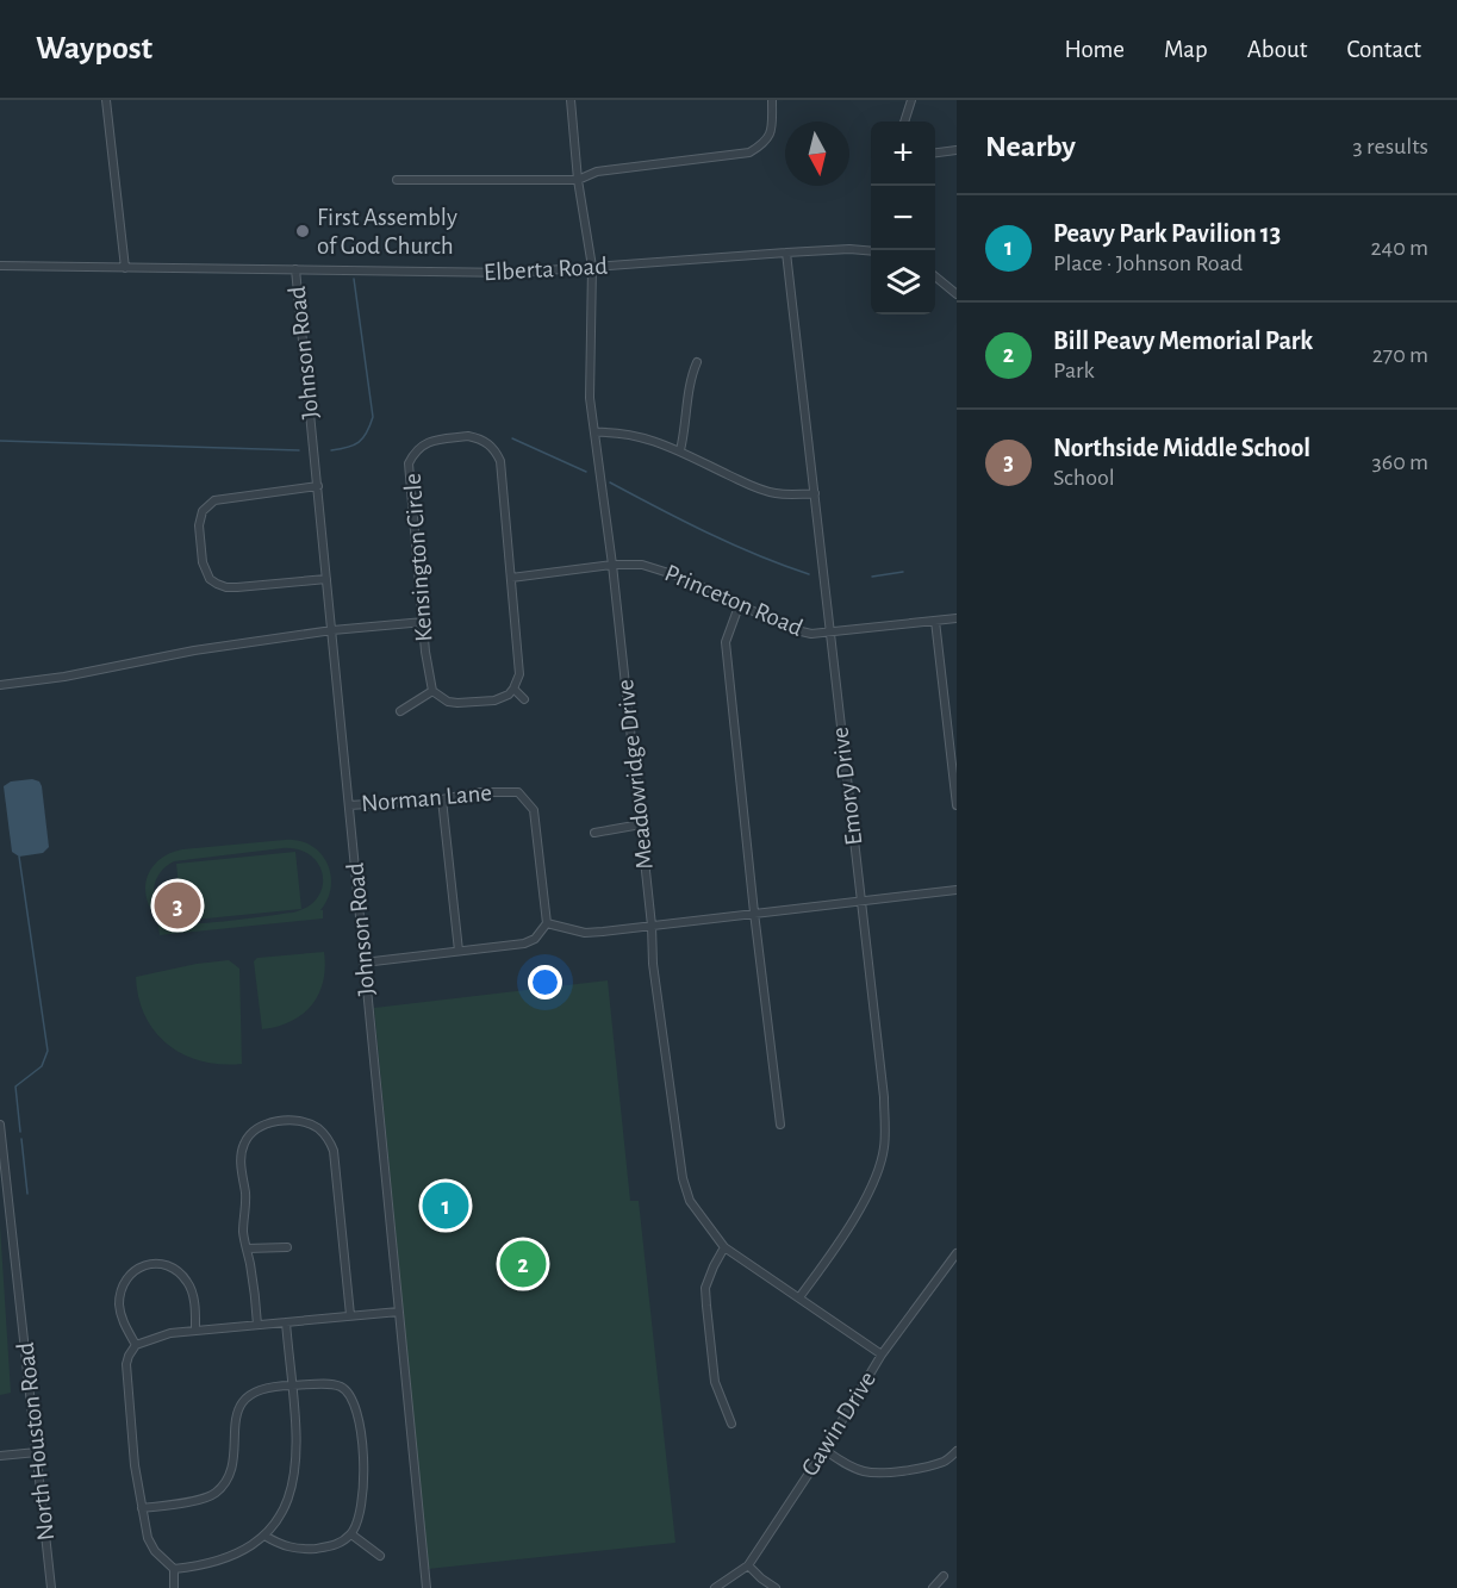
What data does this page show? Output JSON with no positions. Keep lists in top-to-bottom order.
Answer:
{
  "streets": {
    "street": [
      "Elberta Road",
      "Johnson Road",
      "Kensington Circle",
      "Princeton Road",
      "Meadowridge Drive",
      "Emory Drive",
      "Norman Lane",
      "Gawin Drive",
      "North Houston Road"
    ]
  },
  "crossings": [
    ["Elberta Road", "Johnson Road"],
    ["Elberta Road", "Meadowridge Drive"],
    ["Elberta Road", "Emory Drive"],
    ["Johnson Road", "Norman Lane"],
    ["Kensington Circle", "Princeton Road"],
    ["Princeton Road", "Meadowridge Drive"],
    ["Princeton Road", "Emory Drive"],
    ["Meadowridge Drive", "Emory Drive"],
    ["Meadowridge Drive", "Gawin Drive"]
  ],
  "places": ["First Assembly of God Church"],
  "north": "bottom",
  "page": {
    "header": "Waypost",
    "nav": [
      "Home",
      "Map",
      "About",
      "Contact"
    ],
    "heading": ["Nearby", "3 results"],
    "map_buttons": ["+", "−"],
    "list": [
      {
        "mark": "1",
        "name": "Peavy Park Pavilion 13",
        "note": "Place · Johnson Road",
        "value": "240 m"
      },
      {
        "mark": "2",
        "name": "Bill Peavy Memorial Park",
        "note": "Park",
        "value": "270 m"
      },
      {
        "mark": "3",
        "name": "Northside Middle School",
        "note": "School",
        "value": "360 m"
      }
    ],
    "pins": ["3", "1", "2"]
  }
}
